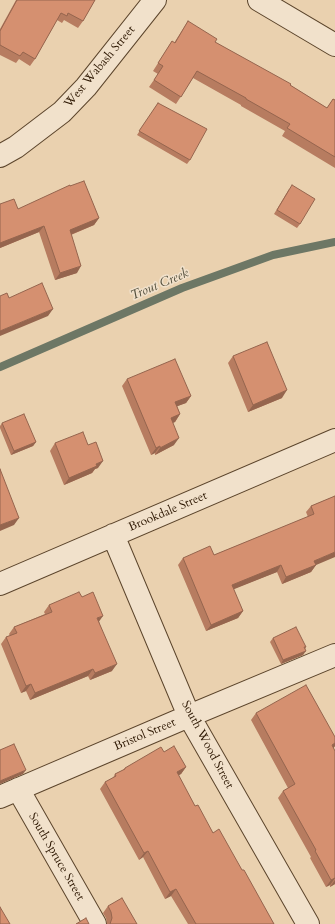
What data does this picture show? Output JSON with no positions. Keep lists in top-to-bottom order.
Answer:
{
  "streets": {
    "street": [
      "West Wabash Street",
      "Brookdale Street",
      "Bristol Street",
      "South Wood Street",
      "South Spruce Street"
    ]
  },
  "crossings": [
    ["Brookdale Street", "South Wood Street"],
    ["Bristol Street", "South Wood Street"],
    ["Bristol Street", "South Spruce Street"]
  ],
  "water": ["Trout Creek"]
}
